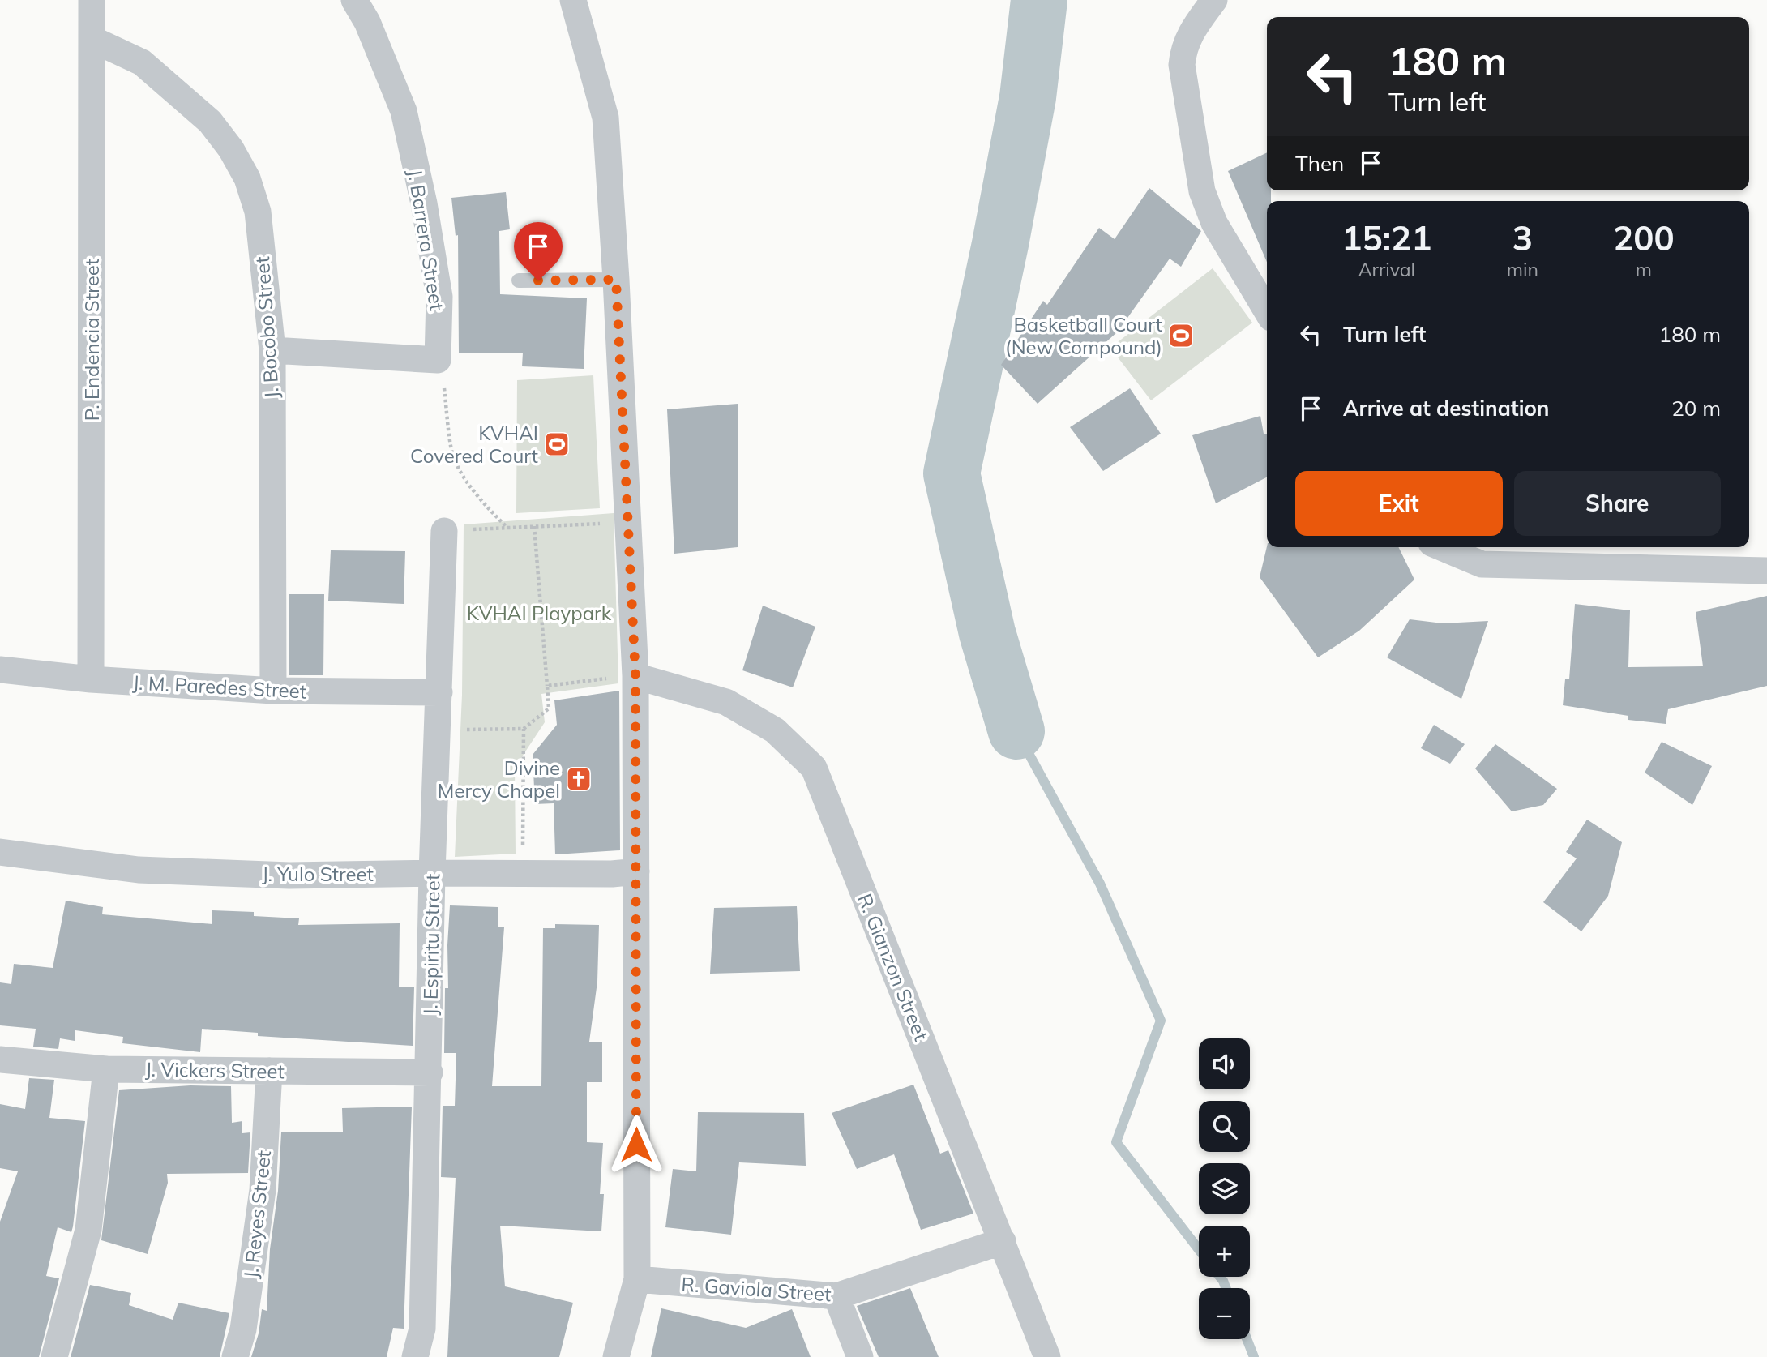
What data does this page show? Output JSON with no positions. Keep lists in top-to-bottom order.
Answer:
{
  "streets": {
    "street": [
      "J. Barrera Street",
      "J. Bocobo Street",
      "P. Endencia Street",
      "J. M. Paredes Street",
      "J. Yulo Street",
      "J. Espiritu Street",
      "R. Gianzon Street",
      "J. Vickers Street",
      "J. Reyes Street",
      "R. Gaviola Street"
    ]
  },
  "crossings": [
    ["J. Bocobo Street", "P. Endencia Street"],
    ["J. Bocobo Street", "J. M. Paredes Street"],
    ["P. Endencia Street", "J. M. Paredes Street"],
    ["J. M. Paredes Street", "J. Espiritu Street"],
    ["J. Yulo Street", "J. Espiritu Street"],
    ["J. Espiritu Street", "J. Vickers Street"],
    ["R. Gianzon Street", "R. Gaviola Street"],
    ["J. Vickers Street", "J. Reyes Street"]
  ],
  "parks": ["KVHAI Playpark"],
  "places": {
    "sports": ["Basketball Court (New Compound)", "KVHAI Covered Court"],
    "church": ["Divine Mercy Chapel"]
  },
  "page": {
    "turn": ["180 m", "Turn left"],
    "then": "Then",
    "eta": [
      "15:21",
      "Arrival",
      "3",
      "min",
      "200",
      "m"
    ],
    "list": [
      {
        "name": "Turn left",
        "value": "180 m"
      },
      {
        "name": "Arrive at destination",
        "value": "20 m"
      }
    ],
    "buttons": ["Exit", "Share"],
    "map_buttons": ["+", "−"]
  }
}
